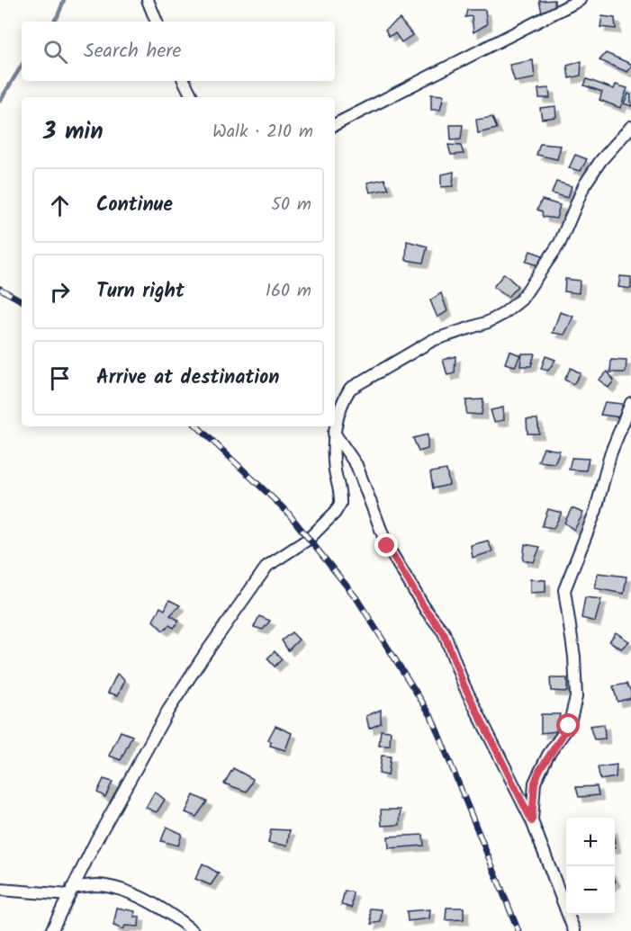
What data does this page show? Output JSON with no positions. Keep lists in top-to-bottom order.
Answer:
{
  "page": {
    "search": "Search here",
    "heading": ["3 min", "Walk · 210 m"],
    "list": [
      ["Continue", "50 m"],
      ["Turn right", "160 m"],
      "Arrive at destination"
    ],
    "map_buttons": ["+", "−"]
  }
}
